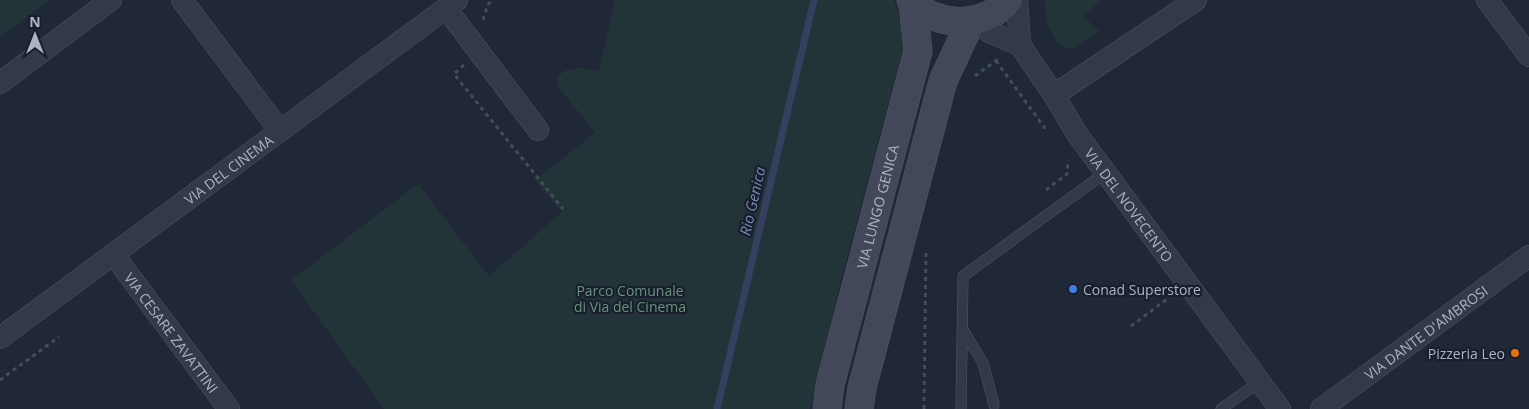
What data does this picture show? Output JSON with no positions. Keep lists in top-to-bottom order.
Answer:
{
  "streets": {
    "street": [
      "VIA DEL CINEMA",
      "VIA DEL NOVECENTO",
      "VIA LUNGO GENICA",
      "VIA CESARE ZAVATTINI",
      "VIA DANTE D'AMBROSI"
    ]
  },
  "crossings": [
    ["VIA DEL CINEMA", "VIA CESARE ZAVATTINI"]
  ],
  "water": ["Rio Genica"],
  "parks": ["Parco Comunale di Via del Cinema"],
  "places": ["Conad Superstore", "Pizzeria Leo"],
  "north": "top"
}
